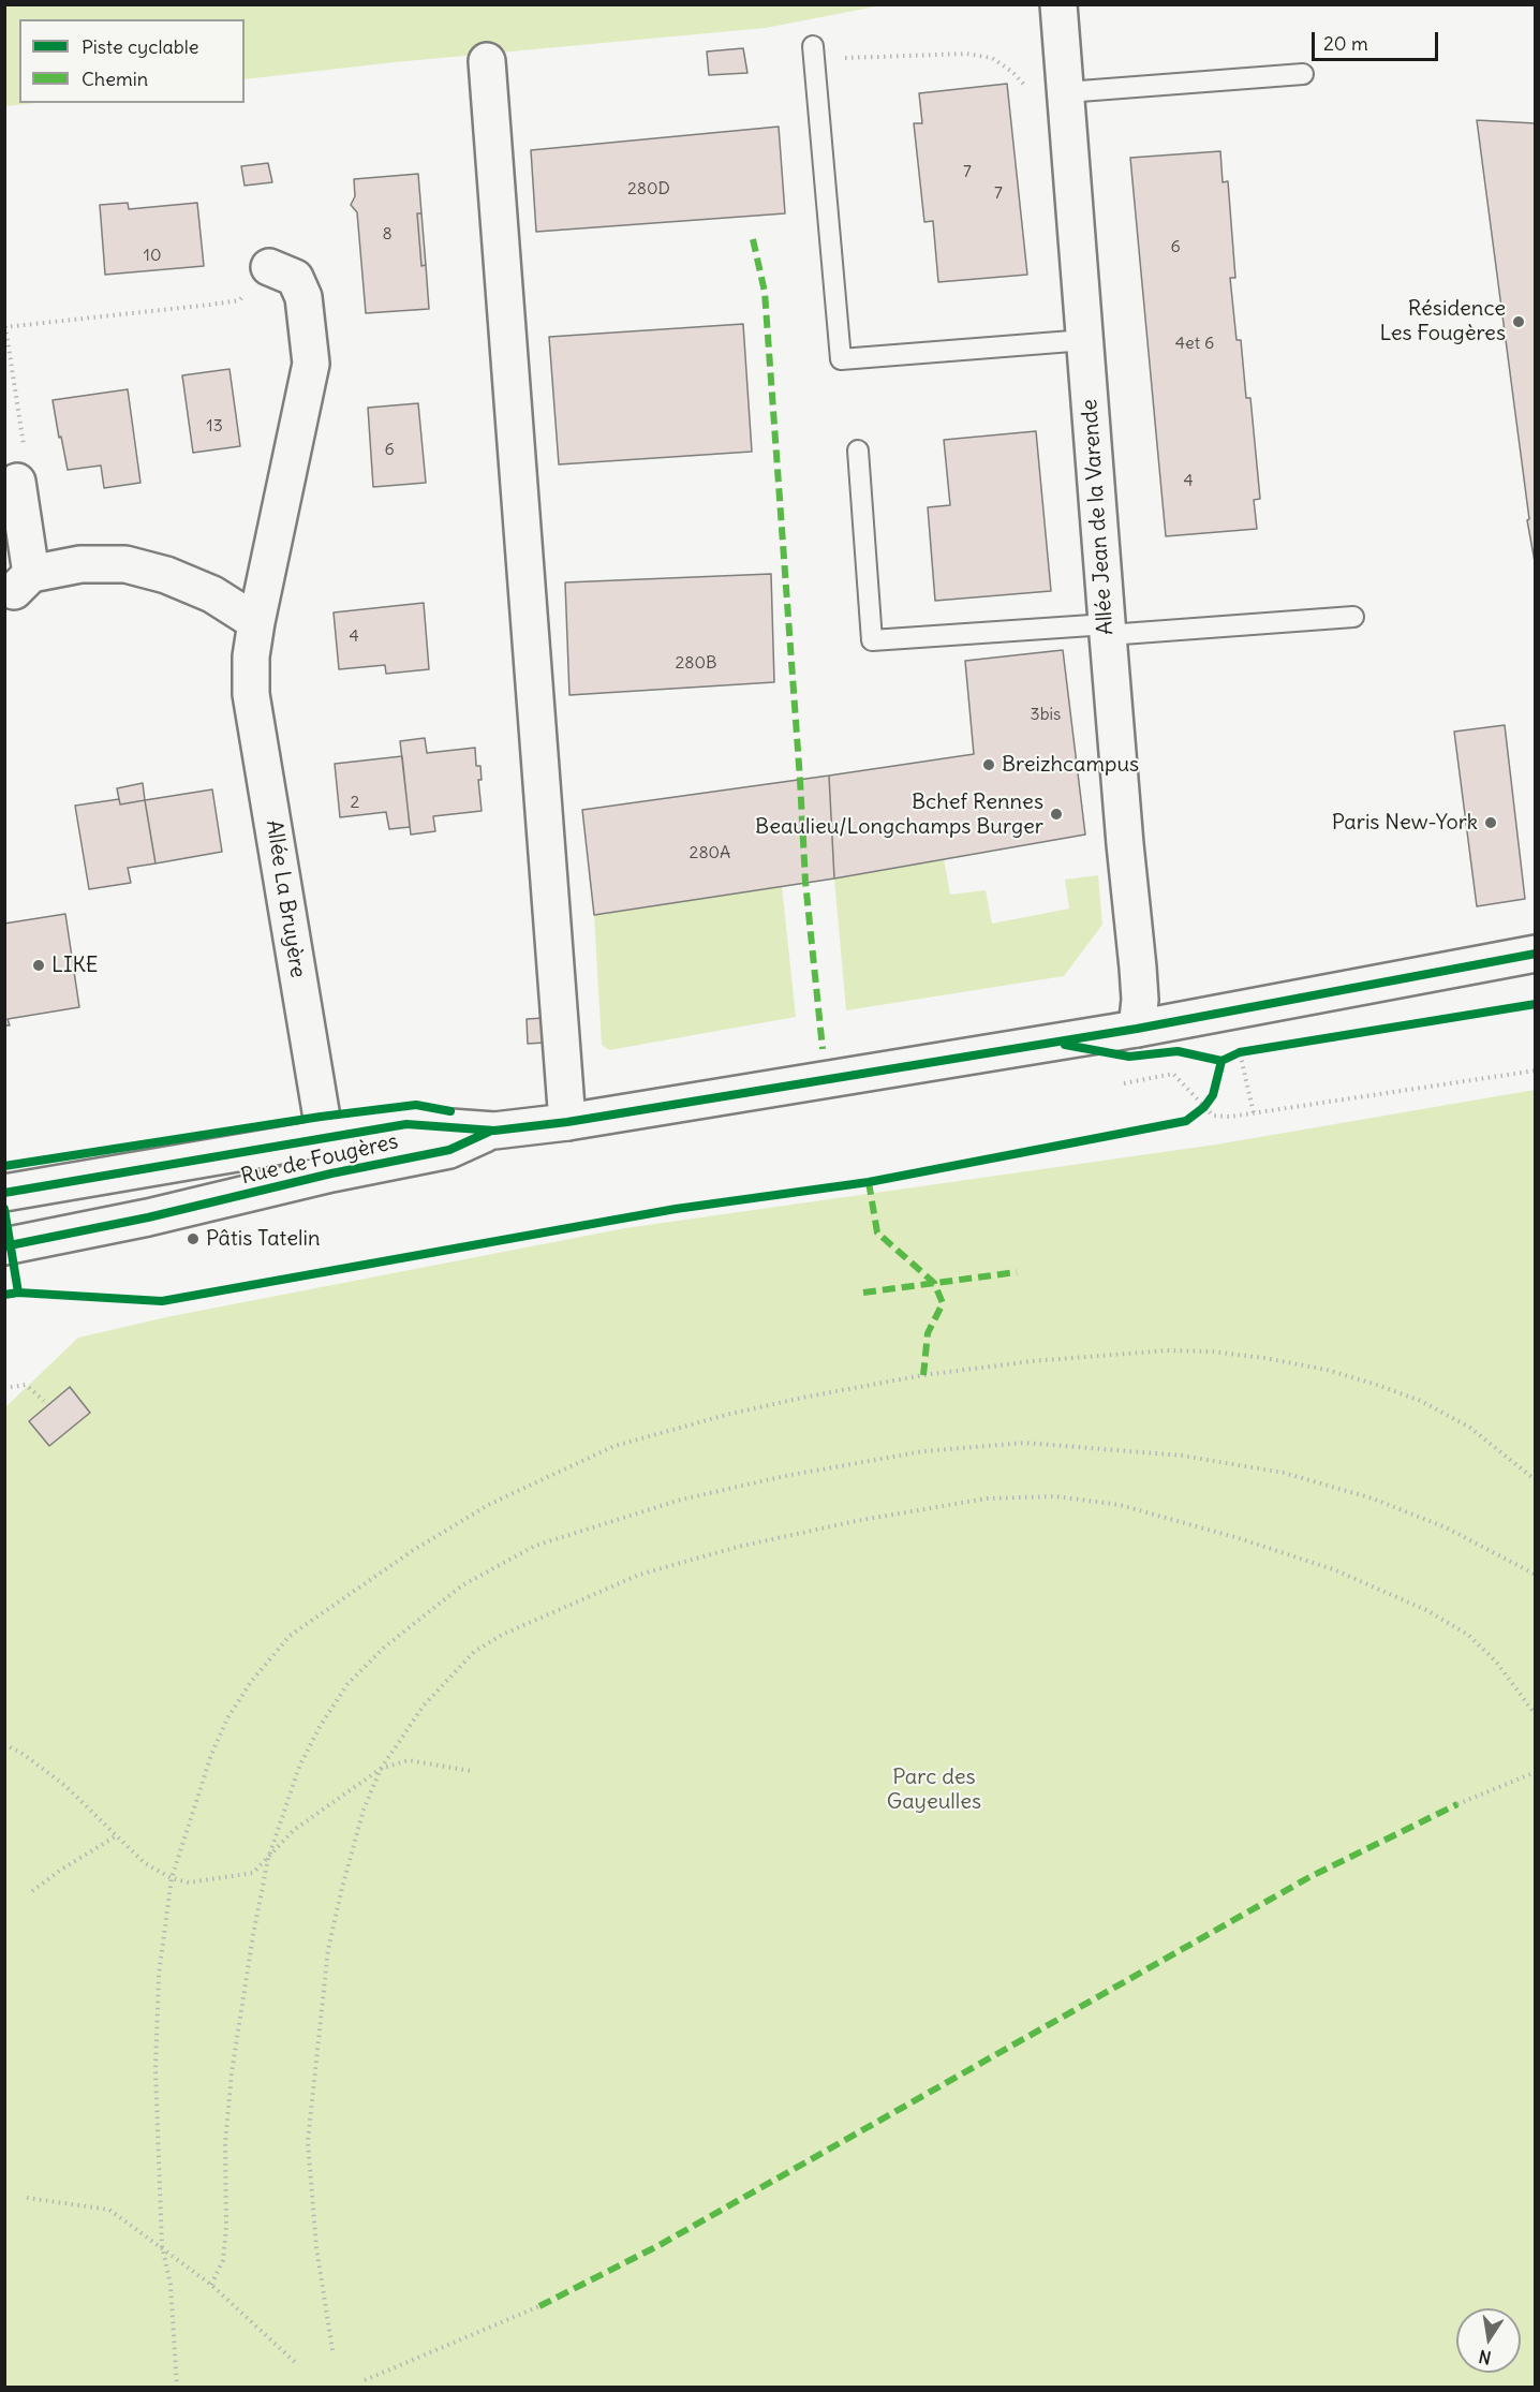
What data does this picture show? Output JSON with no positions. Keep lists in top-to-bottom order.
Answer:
{
  "streets": {
    "street": ["Allée Jean de la Varende", "Allée La Bruyère", "Rue de Fougères"]
  },
  "crossings": [
    ["Allée La Bruyère", "Rue de Fougères"]
  ],
  "parks": ["Parc des Gayeulles"],
  "places": [
    "Résidence Les Fougères",
    "Breizhcampus",
    "Bchef Rennes Beaulieu/Longchamps Burger",
    "Paris New-York",
    "LIKE",
    "Pâtis Tatelin"
  ],
  "house_numbers": [
    "7",
    "280D",
    "7",
    "8",
    "6",
    "10",
    "4et 6",
    "13",
    "6",
    "4",
    "4",
    "280B",
    "3bis",
    "2",
    "280A"
  ],
  "legend": ["Piste cyclable", "Chemin"],
  "scale_bar": "20 m",
  "north": "bottom"
}
